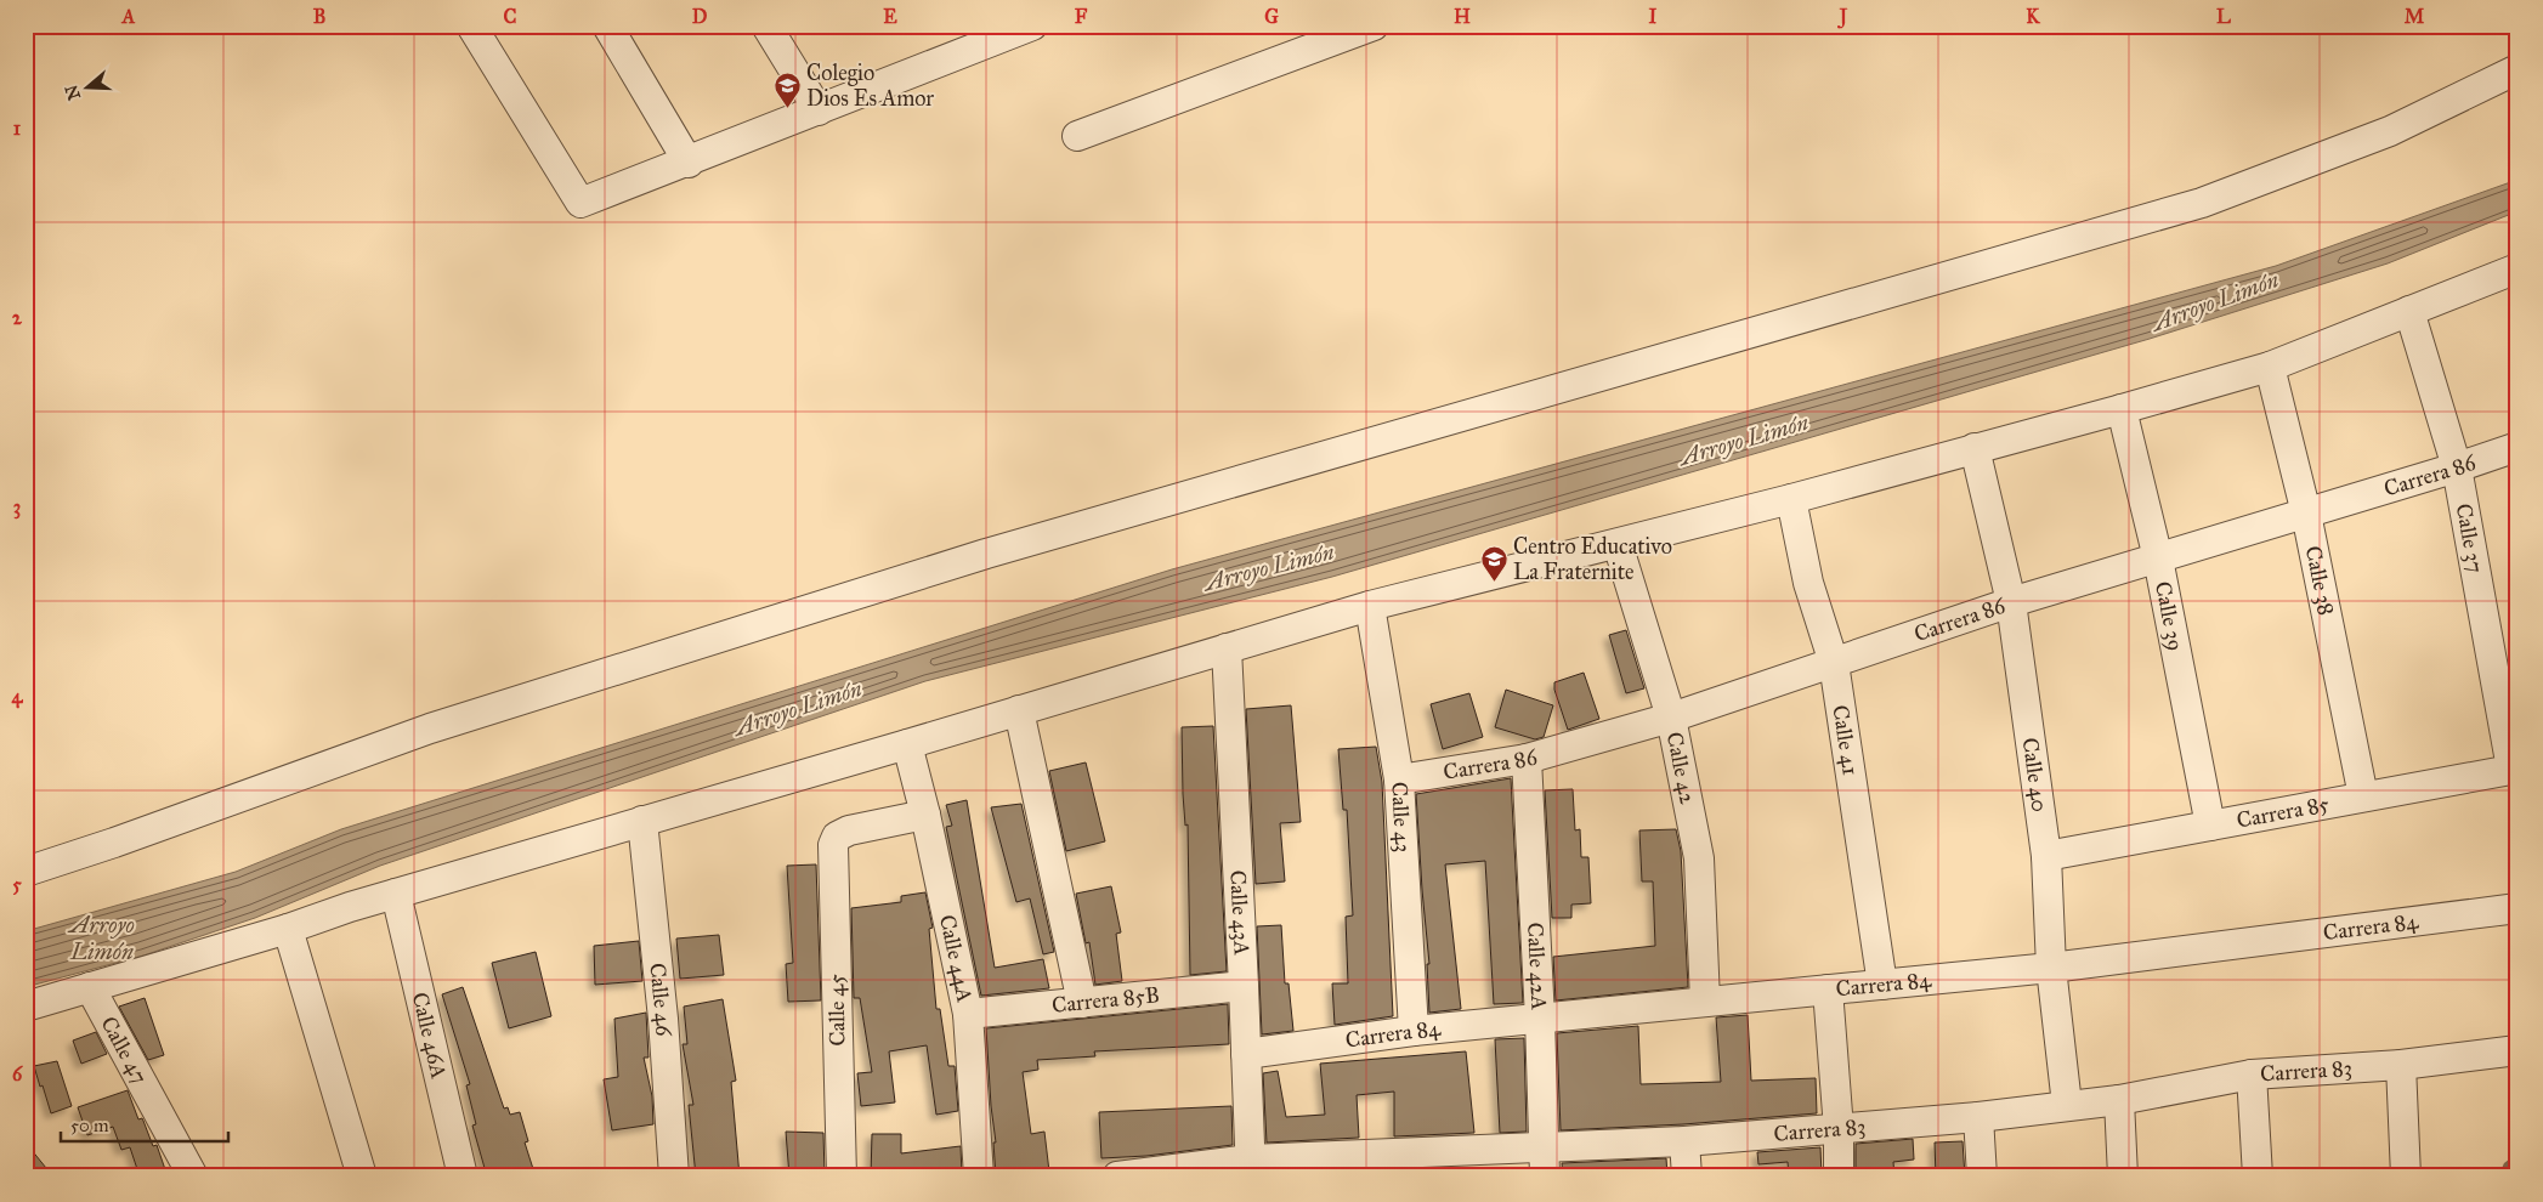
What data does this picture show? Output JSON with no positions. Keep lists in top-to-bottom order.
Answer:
{
  "streets": {
    "street": [
      "Carrera 86",
      "Calle 37",
      "Calle 38",
      "Calle 39",
      "Calle 41",
      "Calle 42",
      "Calle 40",
      "Carrera 85",
      "Calle 43",
      "Calle 43A",
      "Carrera 84",
      "Calle 44A",
      "Calle 42A",
      "Calle 46",
      "Carrera 85B",
      "Calle 45",
      "Calle 46A",
      "Calle 47",
      "Carrera 83"
    ]
  },
  "crossings": [
    ["Carrera 86", "Calle 37"],
    ["Carrera 86", "Calle 38"],
    ["Carrera 86", "Calle 39"],
    ["Carrera 86", "Calle 41"],
    ["Carrera 86", "Calle 42"],
    ["Carrera 86", "Calle 40"],
    ["Carrera 86", "Calle 43"],
    ["Carrera 86", "Calle 42A"],
    ["Calle 37", "Carrera 85"],
    ["Calle 38", "Carrera 85"],
    ["Calle 39", "Carrera 85"],
    ["Calle 41", "Carrera 84"],
    ["Calle 42", "Carrera 84"],
    ["Calle 40", "Carrera 85"],
    ["Calle 40", "Carrera 84"],
    ["Calle 40", "Carrera 83"],
    ["Calle 43", "Carrera 84"],
    ["Calle 43A", "Carrera 84"],
    ["Calle 43A", "Carrera 85B"],
    ["Calle 43A", "Carrera 83"],
    ["Carrera 84", "Calle 42A"],
    ["Calle 44A", "Carrera 85B"],
    ["Calle 44A", "Calle 45"],
    ["Calle 42A", "Carrera 83"]
  ],
  "water": ["Arroyo Limón"],
  "places": {
    "school or university": ["Colegio Dios Es Amor", "Centro Educativo La Fraternite"]
  },
  "scale_bar": "50 m",
  "north": "left",
  "grid": {
    "columns": [
      "A",
      "B",
      "C",
      "D",
      "E",
      "F",
      "G",
      "H",
      "I",
      "J",
      "K",
      "L",
      "M"
    ],
    "rows": [
      "1",
      "2",
      "3",
      "4",
      "5",
      "6"
    ]
  }
}
